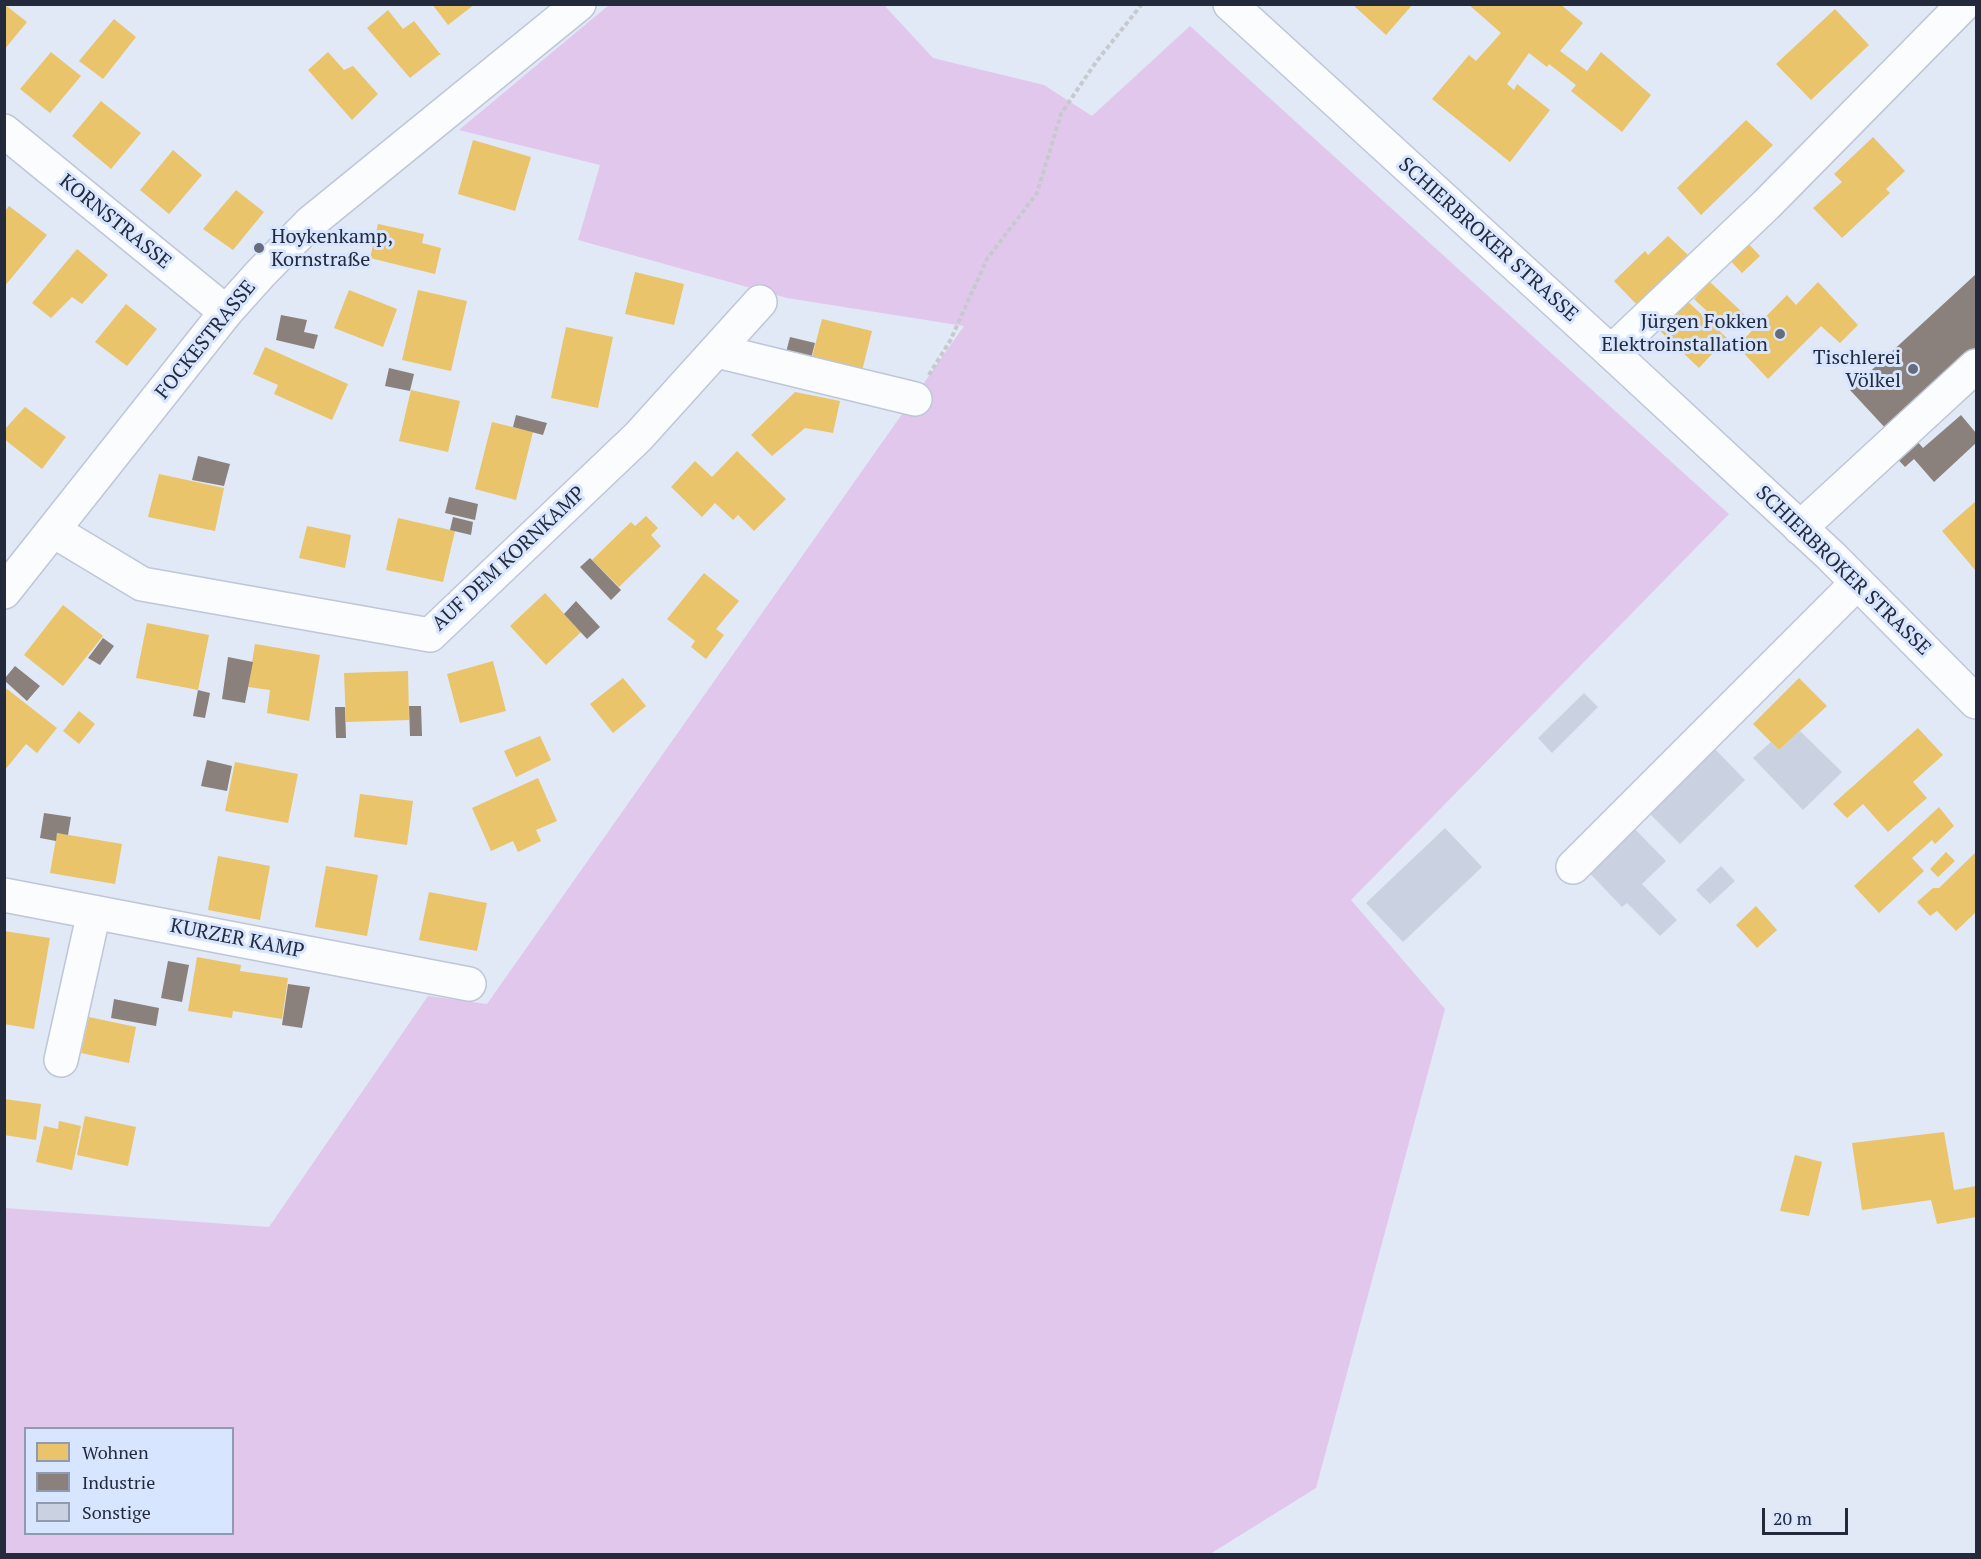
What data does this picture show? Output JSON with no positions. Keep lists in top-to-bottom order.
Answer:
{
  "streets": {
    "street": [
      "KORNSTRASSE",
      "SCHIERBROKER STRASSE",
      "FOCKESTRASSE",
      "AUF DEM KORNKAMP",
      "KURZER KAMP"
    ]
  },
  "crossings": [
    ["KORNSTRASSE", "FOCKESTRASSE"],
    ["FOCKESTRASSE", "AUF DEM KORNKAMP"]
  ],
  "places": ["Hoykenkamp, Kornstraße", "Jürgen Fokken Elektroinstallation", "Tischlerei Völkel"],
  "legend": ["Wohnen", "Industrie", "Sonstige"],
  "scale_bar": "20 m"
}
